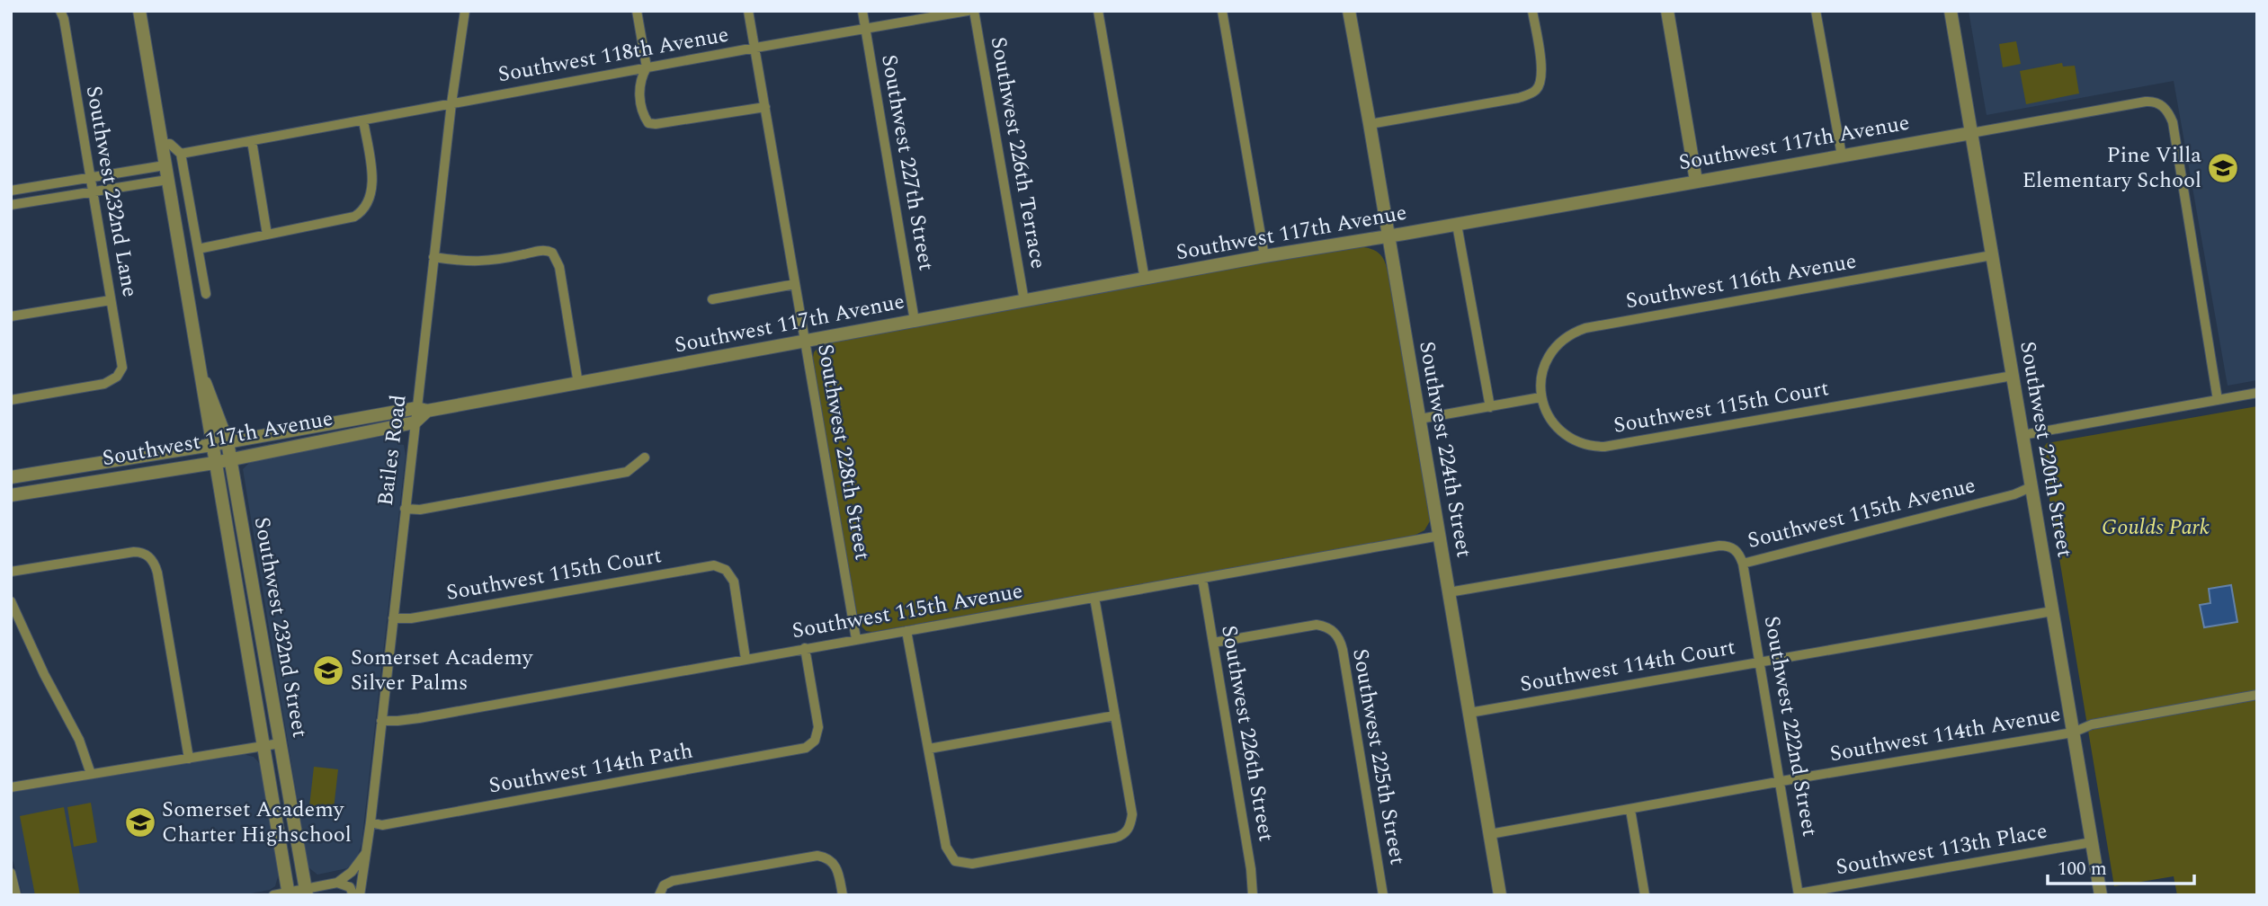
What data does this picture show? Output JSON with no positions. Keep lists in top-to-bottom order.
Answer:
{
  "streets": {
    "street": [
      "Southwest 118th Avenue",
      "Southwest 117th Avenue",
      "Southwest 226th Terrace",
      "Southwest 227th Street",
      "Southwest 232nd Lane",
      "Southwest 116th Avenue",
      "Southwest 115th Court",
      "Southwest 224th Street",
      "Southwest 220th Street",
      "Bailes Road",
      "Southwest 228th Street",
      "Southwest 115th Avenue",
      "Southwest 232nd Street",
      "Southwest 114th Court",
      "Southwest 222nd Street",
      "Southwest 226th Street",
      "Southwest 114th Avenue",
      "Southwest 225th Street",
      "Southwest 114th Path",
      "Southwest 113th Place"
    ]
  },
  "crossings": [
    ["Southwest 118th Avenue", "Southwest 227th Street"],
    ["Southwest 118th Avenue", "Bailes Road"],
    ["Southwest 118th Avenue", "Southwest 228th Street"],
    ["Southwest 117th Avenue", "Southwest 226th Terrace"],
    ["Southwest 117th Avenue", "Southwest 227th Street"],
    ["Southwest 117th Avenue", "Southwest 224th Street"],
    ["Southwest 117th Avenue", "Southwest 220th Street"],
    ["Southwest 117th Avenue", "Bailes Road"],
    ["Southwest 117th Avenue", "Southwest 228th Street"],
    ["Southwest 117th Avenue", "Southwest 232nd Street"],
    ["Southwest 116th Avenue", "Southwest 115th Court"],
    ["Southwest 116th Avenue", "Southwest 220th Street"],
    ["Southwest 115th Court", "Southwest 220th Street"],
    ["Southwest 115th Court", "Bailes Road"],
    ["Southwest 115th Court", "Southwest 115th Avenue"],
    ["Southwest 224th Street", "Southwest 115th Avenue"],
    ["Southwest 224th Street", "Southwest 114th Court"],
    ["Southwest 224th Street", "Southwest 114th Avenue"],
    ["Southwest 220th Street", "Southwest 115th Avenue"],
    ["Southwest 220th Street", "Southwest 114th Court"],
    ["Southwest 220th Street", "Southwest 114th Avenue"],
    ["Southwest 220th Street", "Southwest 113th Place"],
    ["Bailes Road", "Southwest 115th Avenue"],
    ["Bailes Road", "Southwest 114th Path"],
    ["Southwest 228th Street", "Southwest 115th Avenue"],
    ["Southwest 115th Avenue", "Southwest 222nd Street"],
    ["Southwest 115th Avenue", "Southwest 226th Street"],
    ["Southwest 115th Avenue", "Southwest 114th Path"],
    ["Southwest 114th Court", "Southwest 222nd Street"],
    ["Southwest 222nd Street", "Southwest 114th Avenue"],
    ["Southwest 222nd Street", "Southwest 113th Place"],
    ["Southwest 226th Street", "Southwest 225th Street"]
  ],
  "parks": ["Goulds Park"],
  "places": {
    "school or university": ["Pine Villa Elementary School", "Somerset Academy Silver Palms", "Somerset Academy Charter Highschool"]
  },
  "scale_bar": "100 m"
}
